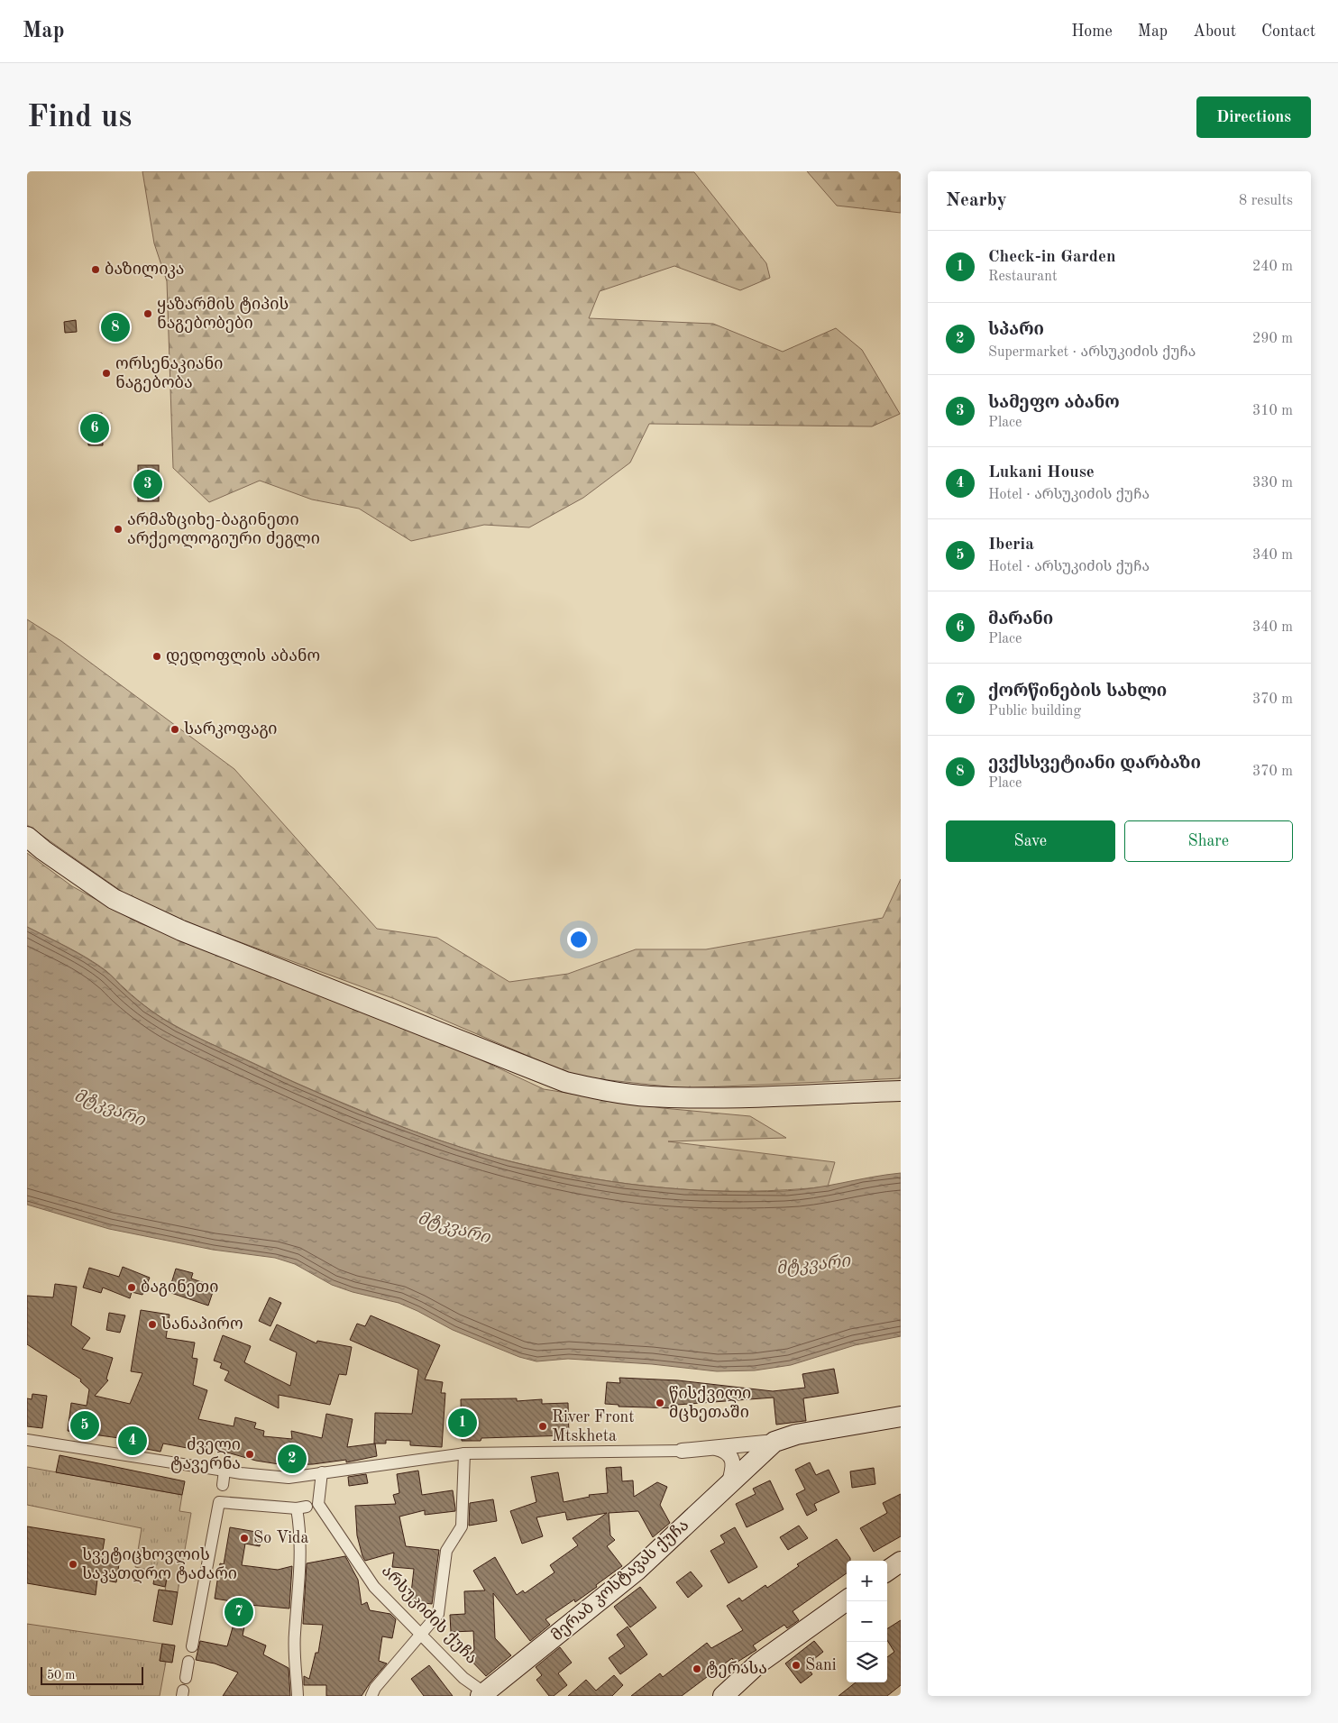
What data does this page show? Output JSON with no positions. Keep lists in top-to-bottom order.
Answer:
{
  "streets": {
    "main road": ["მერაბ კოსტავას ქუჩა"],
    "street": ["არსუკიძის ქუჩა"]
  },
  "crossings": [
    ["მერაბ კოსტავას ქუჩა", "არსუკიძის ქუჩა"]
  ],
  "water": ["მტკვარი"],
  "places": [
    "ბაზილიკა",
    "ყაზარმის ტიპის ნაგებობები",
    "ორსენაკიანი ნაგებობა",
    "არმაზციხე-ბაგინეთი არქეოლოგიური ძეგლი",
    "დედოფლის აბანო",
    "სარკოფაგი",
    "ბაგინეთი",
    "სანაპირო",
    "წისქვილი მცხეთაში",
    "River Front Mtskheta",
    "ძველი ტავერნა",
    "So Vida",
    "სვეტიცხოვლის საკათდრო ტაძარი",
    "Sani",
    "ტერასა"
  ],
  "scale_bar": "50 m",
  "page": {
    "header": "Map",
    "nav": [
      "Home",
      "Map",
      "About",
      "Contact"
    ],
    "buttons": [
      "Directions",
      ["Save", "Share"]
    ],
    "title": "Find us",
    "heading": ["Nearby", "8 results"],
    "list": [
      {
        "mark": "1",
        "name": "Check-in Garden",
        "note": "Restaurant",
        "value": "240 m"
      },
      {
        "mark": "2",
        "name": "სპარი",
        "note": "Supermarket · არსუკიძის ქუჩა",
        "value": "290 m"
      },
      {
        "mark": "3",
        "name": "სამეფო აბანო",
        "note": "Place",
        "value": "310 m"
      },
      {
        "mark": "4",
        "name": "Lukani House",
        "note": "Hotel · არსუკიძის ქუჩა",
        "value": "330 m"
      },
      {
        "mark": "5",
        "name": "Iberia",
        "note": "Hotel · არსუკიძის ქუჩა",
        "value": "340 m"
      },
      {
        "mark": "6",
        "name": "მარანი",
        "note": "Place",
        "value": "340 m"
      },
      {
        "mark": "7",
        "name": "ქორწინების სახლი",
        "note": "Public building",
        "value": "370 m"
      },
      {
        "mark": "8",
        "name": "ევქსსვეტიანი დარბაზი",
        "note": "Place",
        "value": "370 m"
      }
    ],
    "pins": [
      "8",
      "6",
      "3",
      "1",
      "5",
      "4",
      "2",
      "7"
    ],
    "map_buttons": ["+", "−"],
    "scale": "50 m"
  }
}
